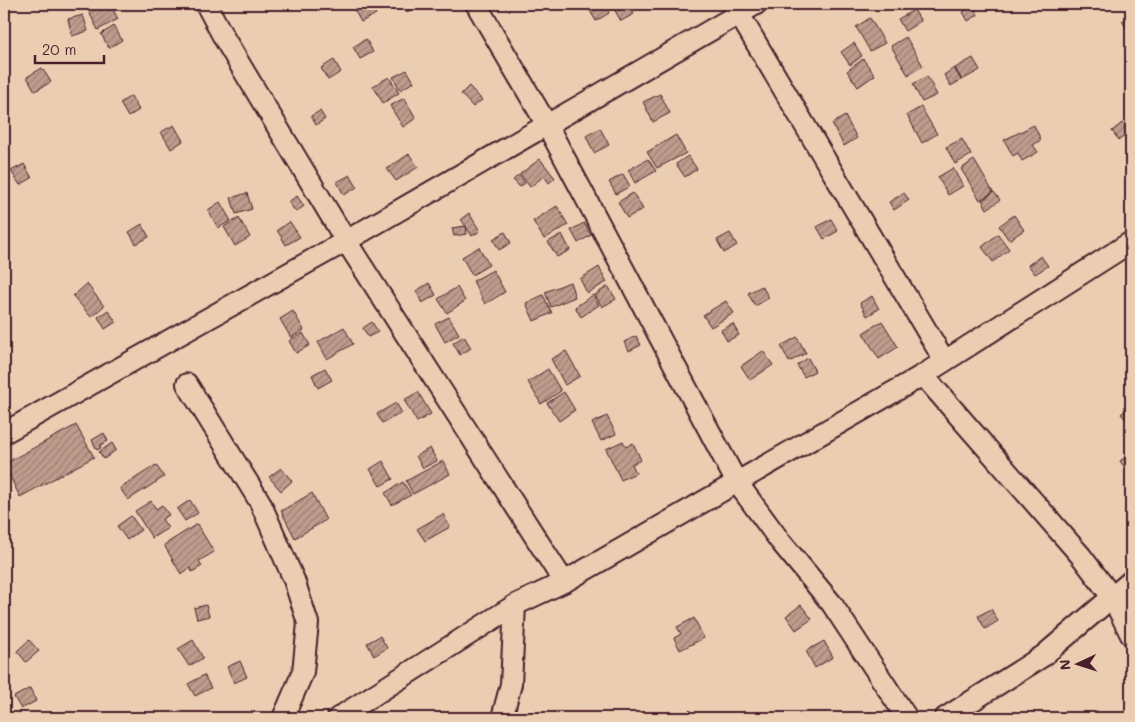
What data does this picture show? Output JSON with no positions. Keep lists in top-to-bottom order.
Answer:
{
  "scale_bar": "20 m",
  "north": "left"
}
